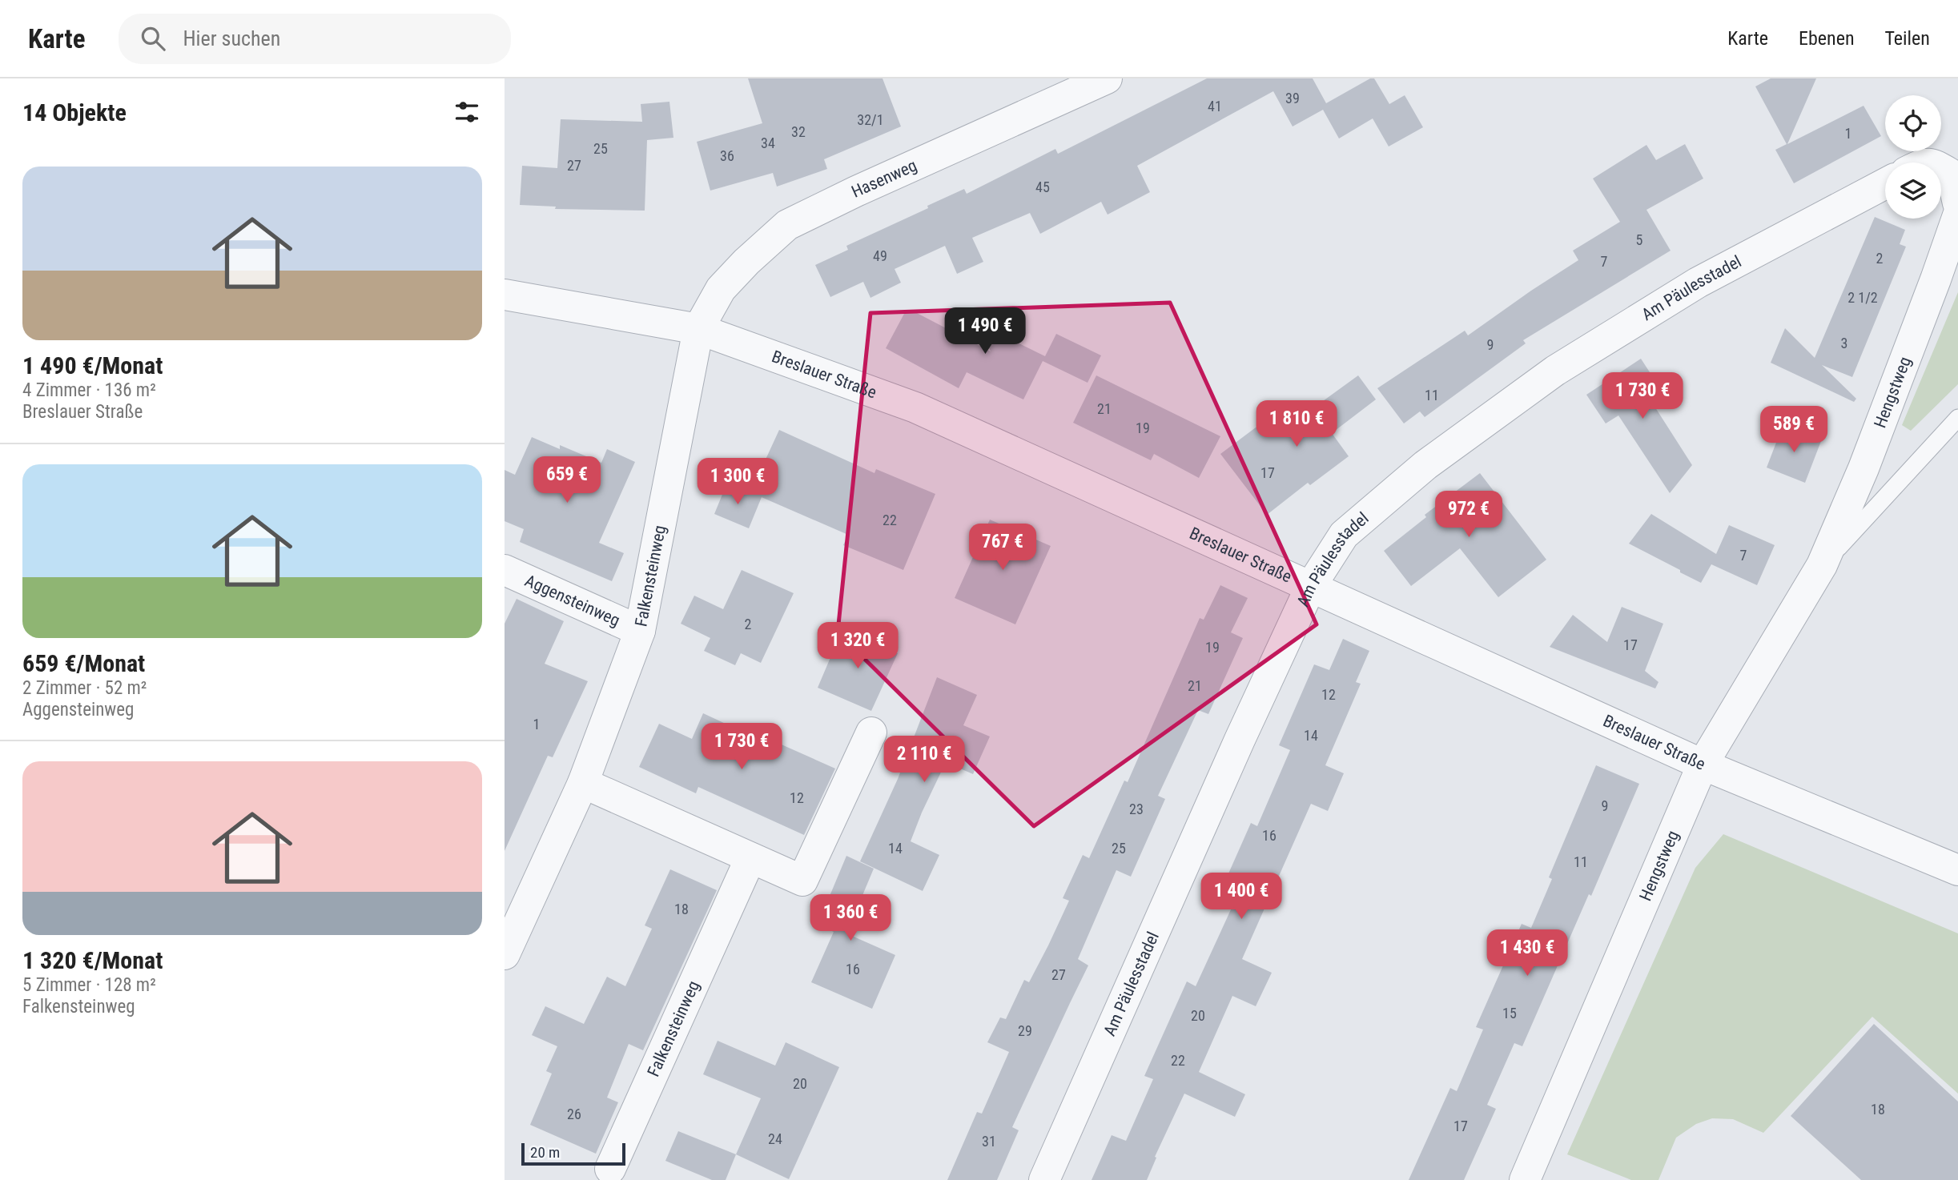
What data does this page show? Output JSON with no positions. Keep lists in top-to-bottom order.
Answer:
{
  "streets": {
    "street": [
      "Hasenweg",
      "Am Päulesstadel",
      "Breslauer Straße",
      "Hengstweg",
      "Falkensteinweg",
      "Aggensteinweg"
    ]
  },
  "crossings": [
    ["Hasenweg", "Breslauer Straße"],
    ["Hasenweg", "Falkensteinweg"],
    ["Am Päulesstadel", "Breslauer Straße"],
    ["Breslauer Straße", "Hengstweg"],
    ["Breslauer Straße", "Falkensteinweg"],
    ["Falkensteinweg", "Aggensteinweg"]
  ],
  "house_numbers": [
    "39",
    "41",
    "32/1",
    "32",
    "1",
    "34",
    "25",
    "36",
    "27",
    "45",
    "5",
    "49",
    "2",
    "7",
    "2 1/2",
    "3",
    "9",
    "11",
    "21",
    "19",
    "17",
    "22",
    "7",
    "2",
    "17",
    "19",
    "21",
    "12",
    "1",
    "14",
    "12",
    "9",
    "23",
    "16",
    "14",
    "25",
    "11",
    "18",
    "16",
    "27",
    "15",
    "20",
    "29",
    "22",
    "20",
    "18",
    "26",
    "17",
    "24",
    "31"
  ],
  "scale_bar": "20 m",
  "page": {
    "header": "Karte",
    "search": "Hier suchen",
    "nav": ["Karte", "Ebenen", "Teilen"],
    "heading": "14 Objekte",
    "list": [
      {
        "name": "1 490 €/Monat",
        "note": "4 Zimmer · 136 m² · Breslauer Straße"
      },
      {
        "name": "659 €/Monat",
        "note": "2 Zimmer · 52 m² · Aggensteinweg"
      },
      {
        "name": "1 320 €/Monat",
        "note": "5 Zimmer · 128 m² · Falkensteinweg"
      }
    ],
    "price": [
      "1 490 €",
      "1 730 €",
      "1 810 €",
      "589 €",
      "659 €",
      "1 300 €",
      "972 €",
      "767 €",
      "1 320 €",
      "1 730 €",
      "2 110 €",
      "1 400 €",
      "1 360 €",
      "1 430 €"
    ],
    "scale": "20 m"
  }
}
